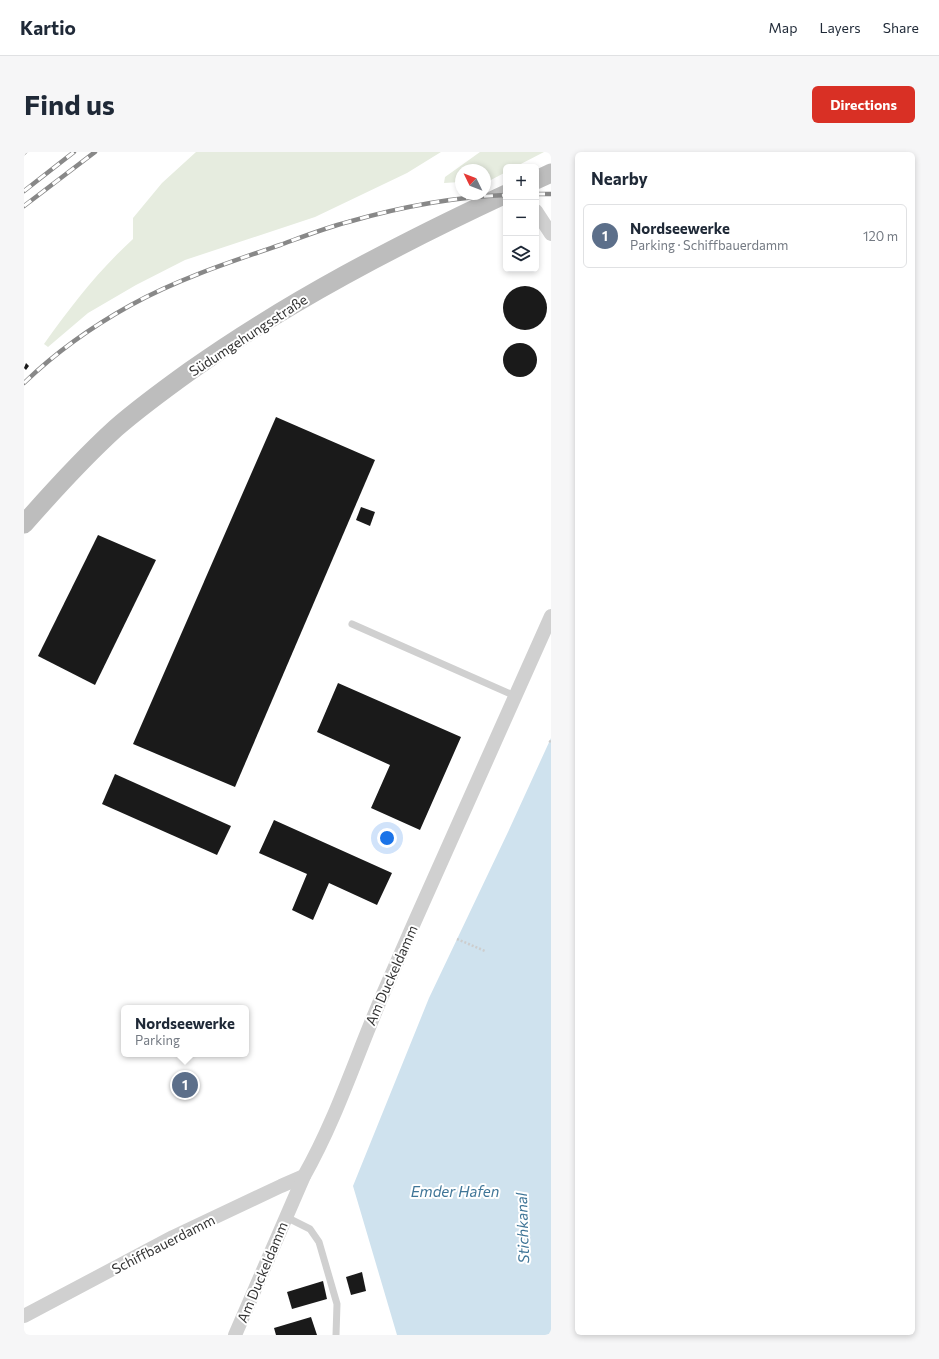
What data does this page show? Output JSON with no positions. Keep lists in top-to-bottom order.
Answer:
{
  "streets": {
    "main road": ["Südumgehungsstraße"],
    "street": ["Am Duckeldamm", "Schiffbauerdamm"]
  },
  "crossings": [
    ["Am Duckeldamm", "Schiffbauerdamm"]
  ],
  "water": ["Emder Hafen", "Stichkanal"],
  "north": "top left",
  "page": {
    "header": "Kartio",
    "nav": ["Map", "Layers", "Share"],
    "buttons": "Directions",
    "title": "Find us",
    "heading": "Nearby",
    "map_buttons": ["+", "−"],
    "list": [
      {
        "mark": "1",
        "name": "Nordseewerke",
        "note": "Parking · Schiffbauerdamm",
        "value": "120 m"
      }
    ],
    "popup": ["Nordseewerke", "Parking"],
    "pins": "1"
  }
}
